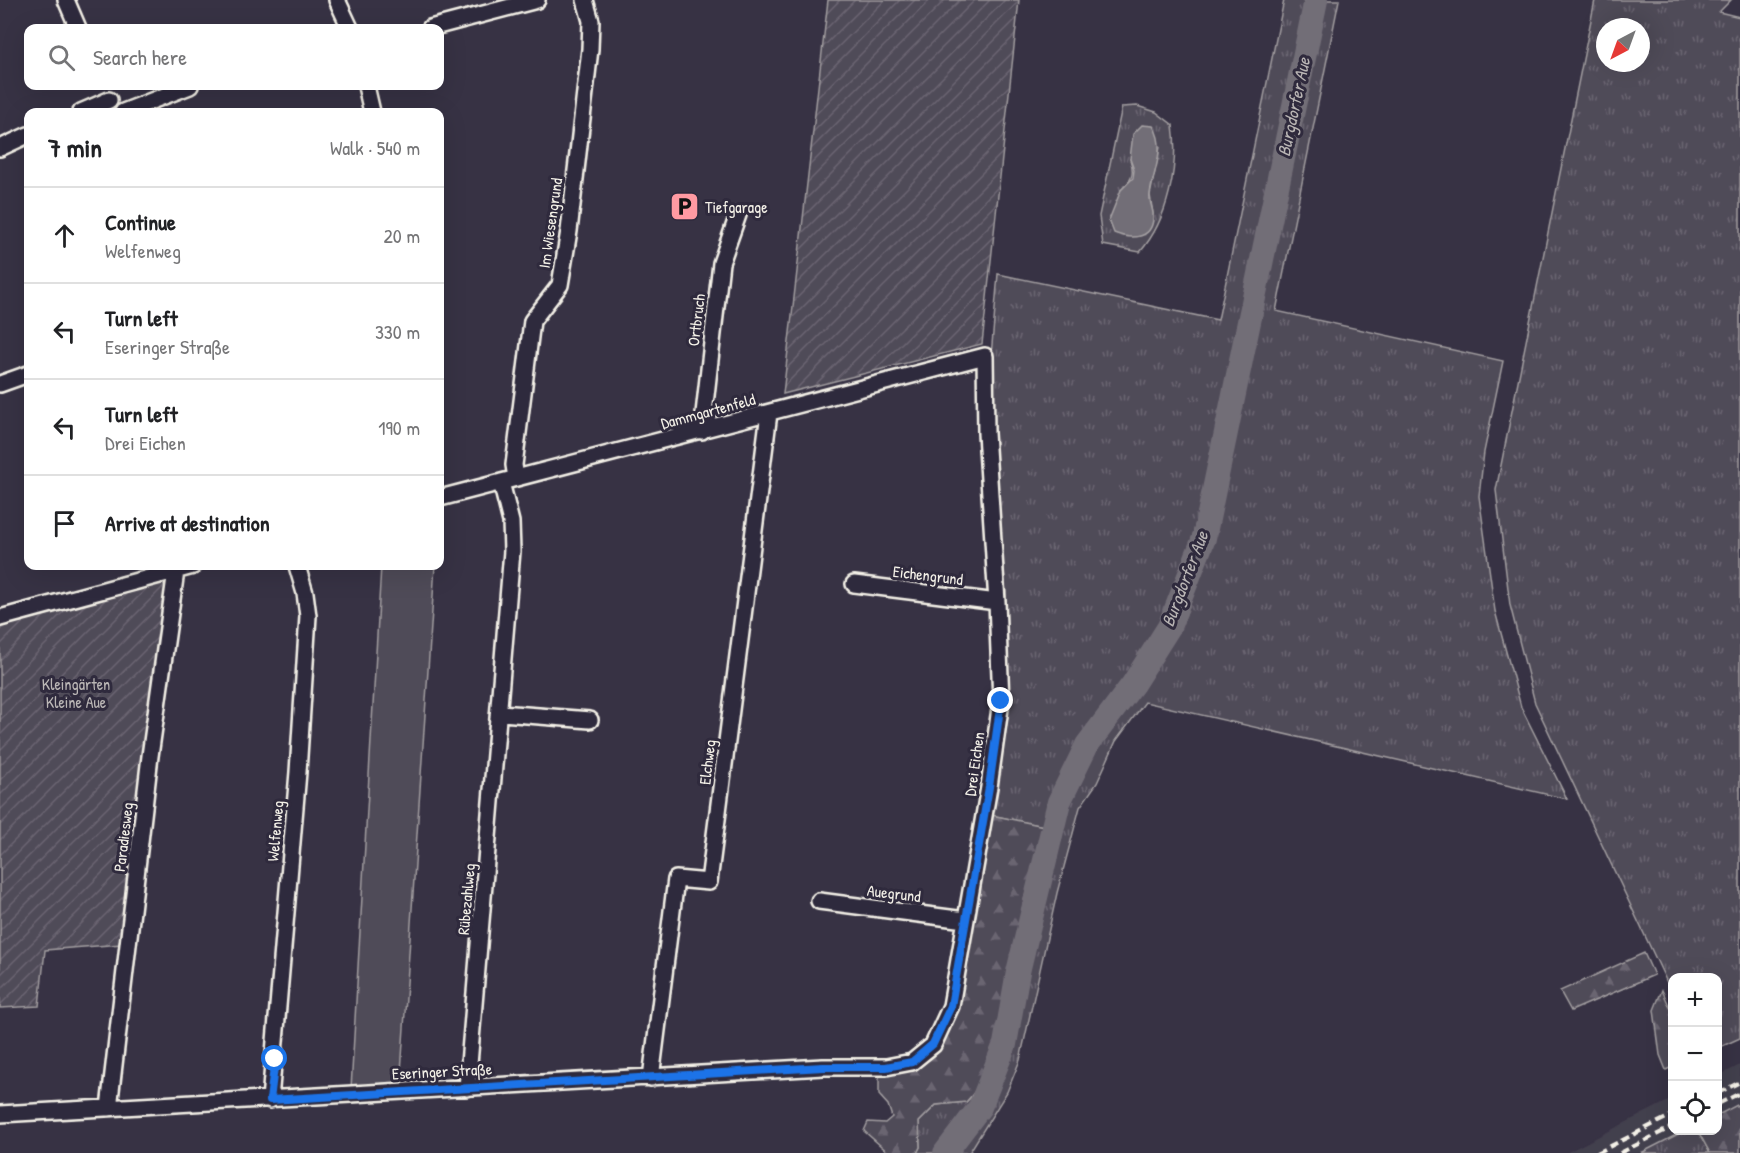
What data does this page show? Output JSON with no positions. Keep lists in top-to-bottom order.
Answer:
{
  "streets": {
    "street": [
      "Im Wiesengrund",
      "Ortbruch",
      "Dammgartenfeld",
      "Eichengrund",
      "Elchweg",
      "Drei Eichen",
      "Welfenweg",
      "Paradiesweg",
      "Auegrund",
      "Rübezahlweg",
      "Eseringer Straße"
    ]
  },
  "crossings": [
    ["Im Wiesengrund", "Dammgartenfeld"],
    ["Im Wiesengrund", "Rübezahlweg"],
    ["Ortbruch", "Dammgartenfeld"],
    ["Dammgartenfeld", "Elchweg"],
    ["Dammgartenfeld", "Drei Eichen"],
    ["Dammgartenfeld", "Rübezahlweg"],
    ["Eichengrund", "Drei Eichen"],
    ["Elchweg", "Eseringer Straße"],
    ["Drei Eichen", "Auegrund"],
    ["Drei Eichen", "Eseringer Straße"],
    ["Welfenweg", "Eseringer Straße"],
    ["Paradiesweg", "Eseringer Straße"],
    ["Rübezahlweg", "Eseringer Straße"]
  ],
  "water": ["Burgdorfer Aue"],
  "parks": ["Kleingärten Kleine Aue"],
  "places": {
    "parking": ["Tiefgarage"]
  },
  "north": "bottom left",
  "page": {
    "search": "Search here",
    "heading": ["7 min", "Walk · 540 m"],
    "list": [
      ["Continue", "Welfenweg", "20 m"],
      ["Turn left", "Eseringer Straße", "330 m"],
      ["Turn left", "Drei Eichen", "190 m"],
      "Arrive at destination"
    ],
    "map_buttons": ["+", "−"]
  }
}
